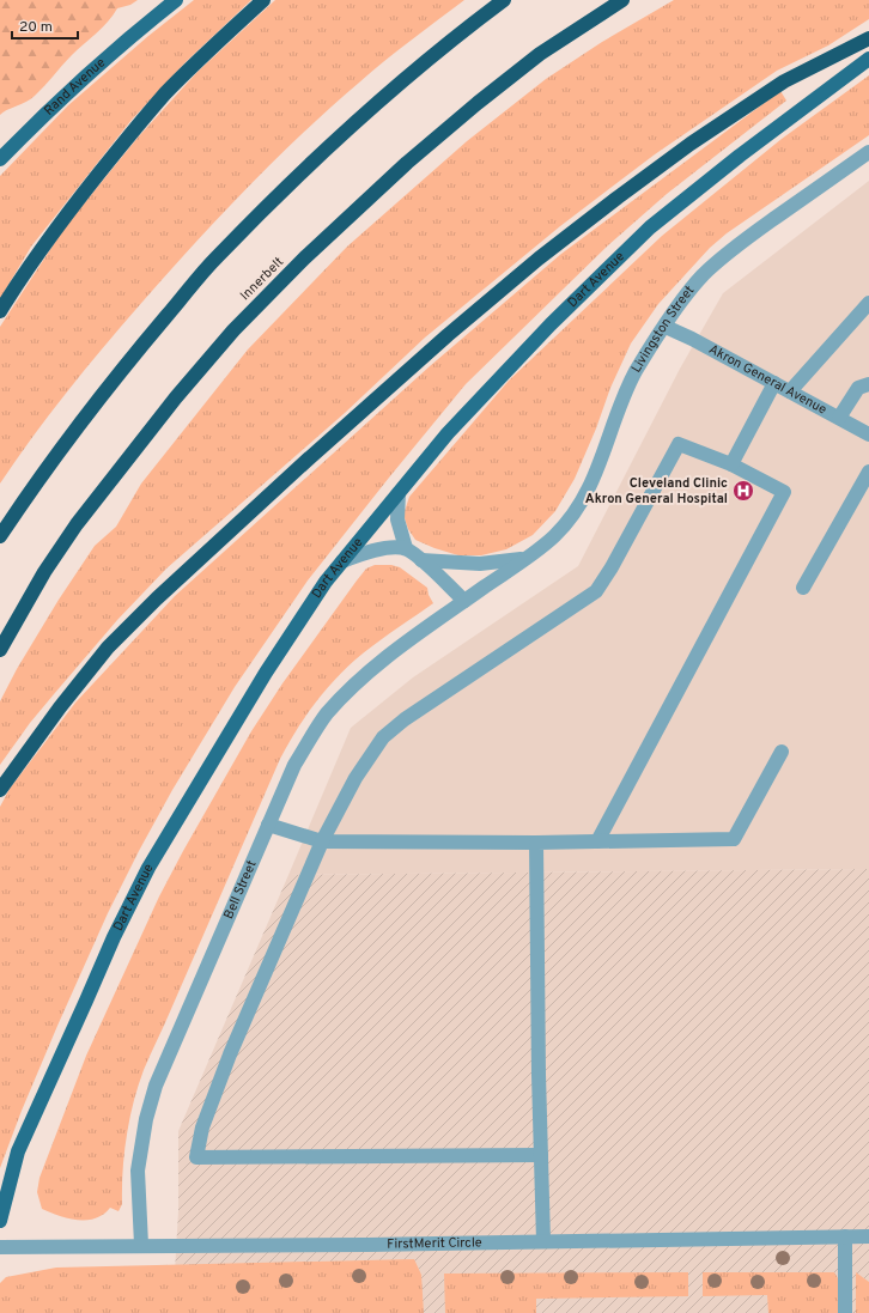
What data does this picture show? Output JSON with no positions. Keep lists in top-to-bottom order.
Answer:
{
  "streets": {
    "highway": ["Innerbelt"],
    "main road": ["Rand Avenue", "Dart Avenue"],
    "street": [
      "Livingston Street",
      "Akron General Avenue",
      "Bell Street",
      "FirstMerit Circle"
    ]
  },
  "crossings": [
    ["Livingston Street", "Akron General Avenue"],
    ["Livingston Street", "Bell Street"],
    ["Bell Street", "FirstMerit Circle"]
  ],
  "places": {
    "hospital": ["Cleveland Clinic Akron General Hospital"]
  },
  "scale_bar": "20 m"
}
